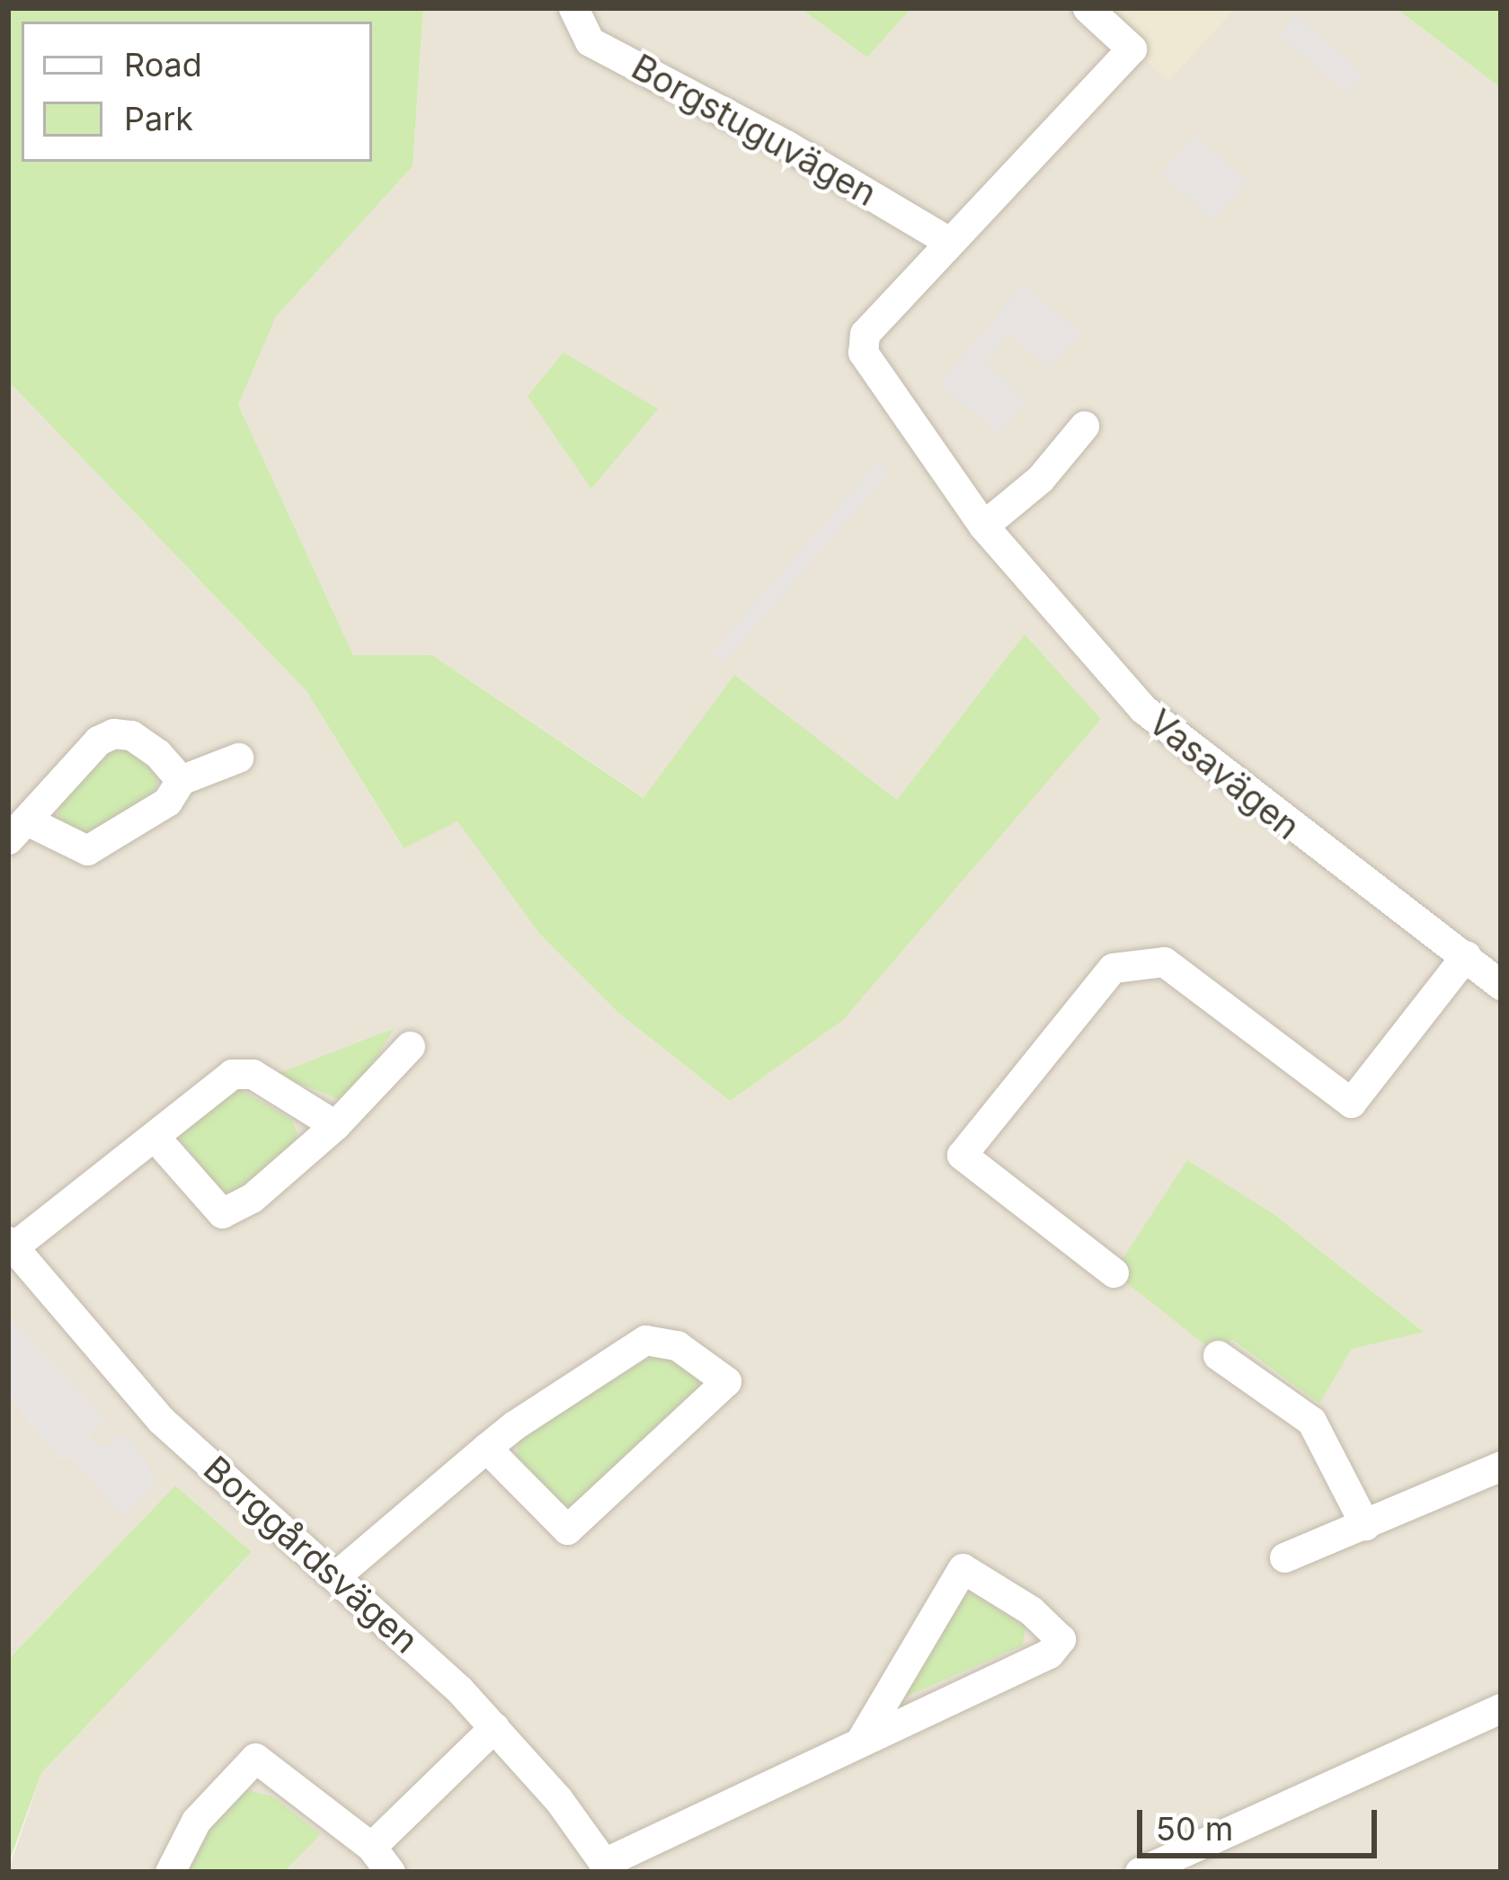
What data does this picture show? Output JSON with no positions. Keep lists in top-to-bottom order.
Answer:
{
  "streets": {
    "street": ["Borgstuguvägen", "Vasavägen", "Borggårdsvägen"]
  },
  "crossings": [
    ["Borgstuguvägen", "Vasavägen"]
  ],
  "legend": ["Road", "Park"],
  "scale_bar": "50 m"
}
